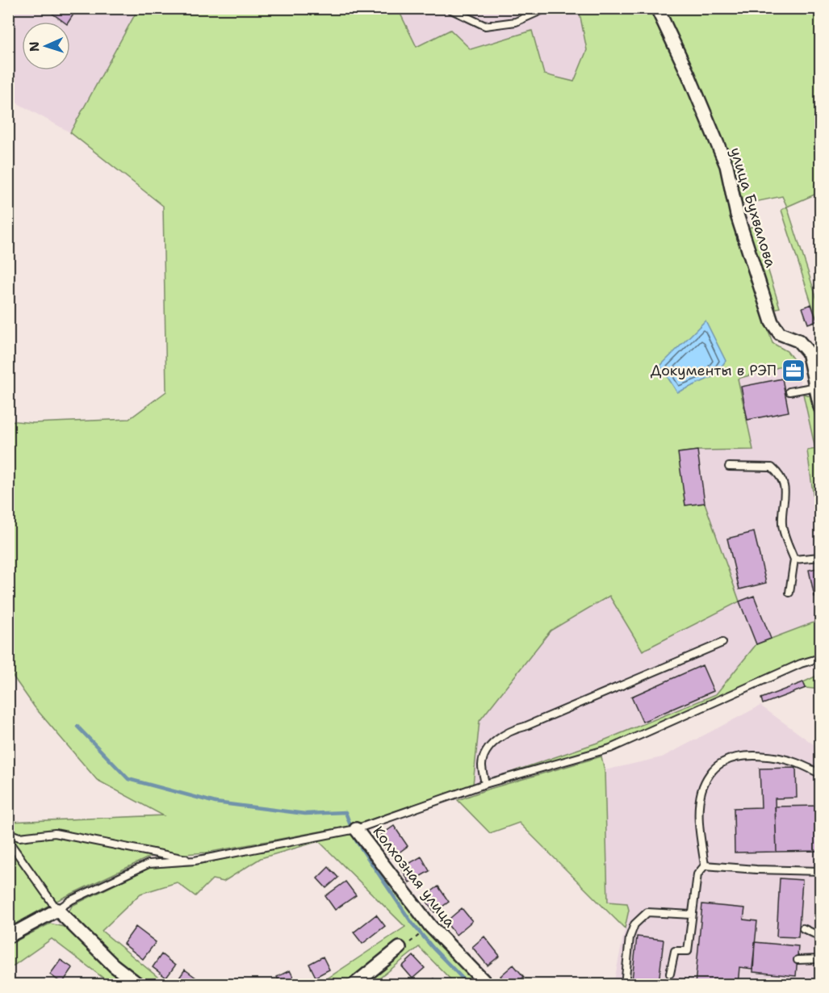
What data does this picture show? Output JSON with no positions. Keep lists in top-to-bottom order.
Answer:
{
  "streets": {
    "street": ["улица Бухвалова", "Колхозная улица"]
  },
  "places": {
    "office": ["Документы в РЭП"]
  },
  "north": "left"
}
